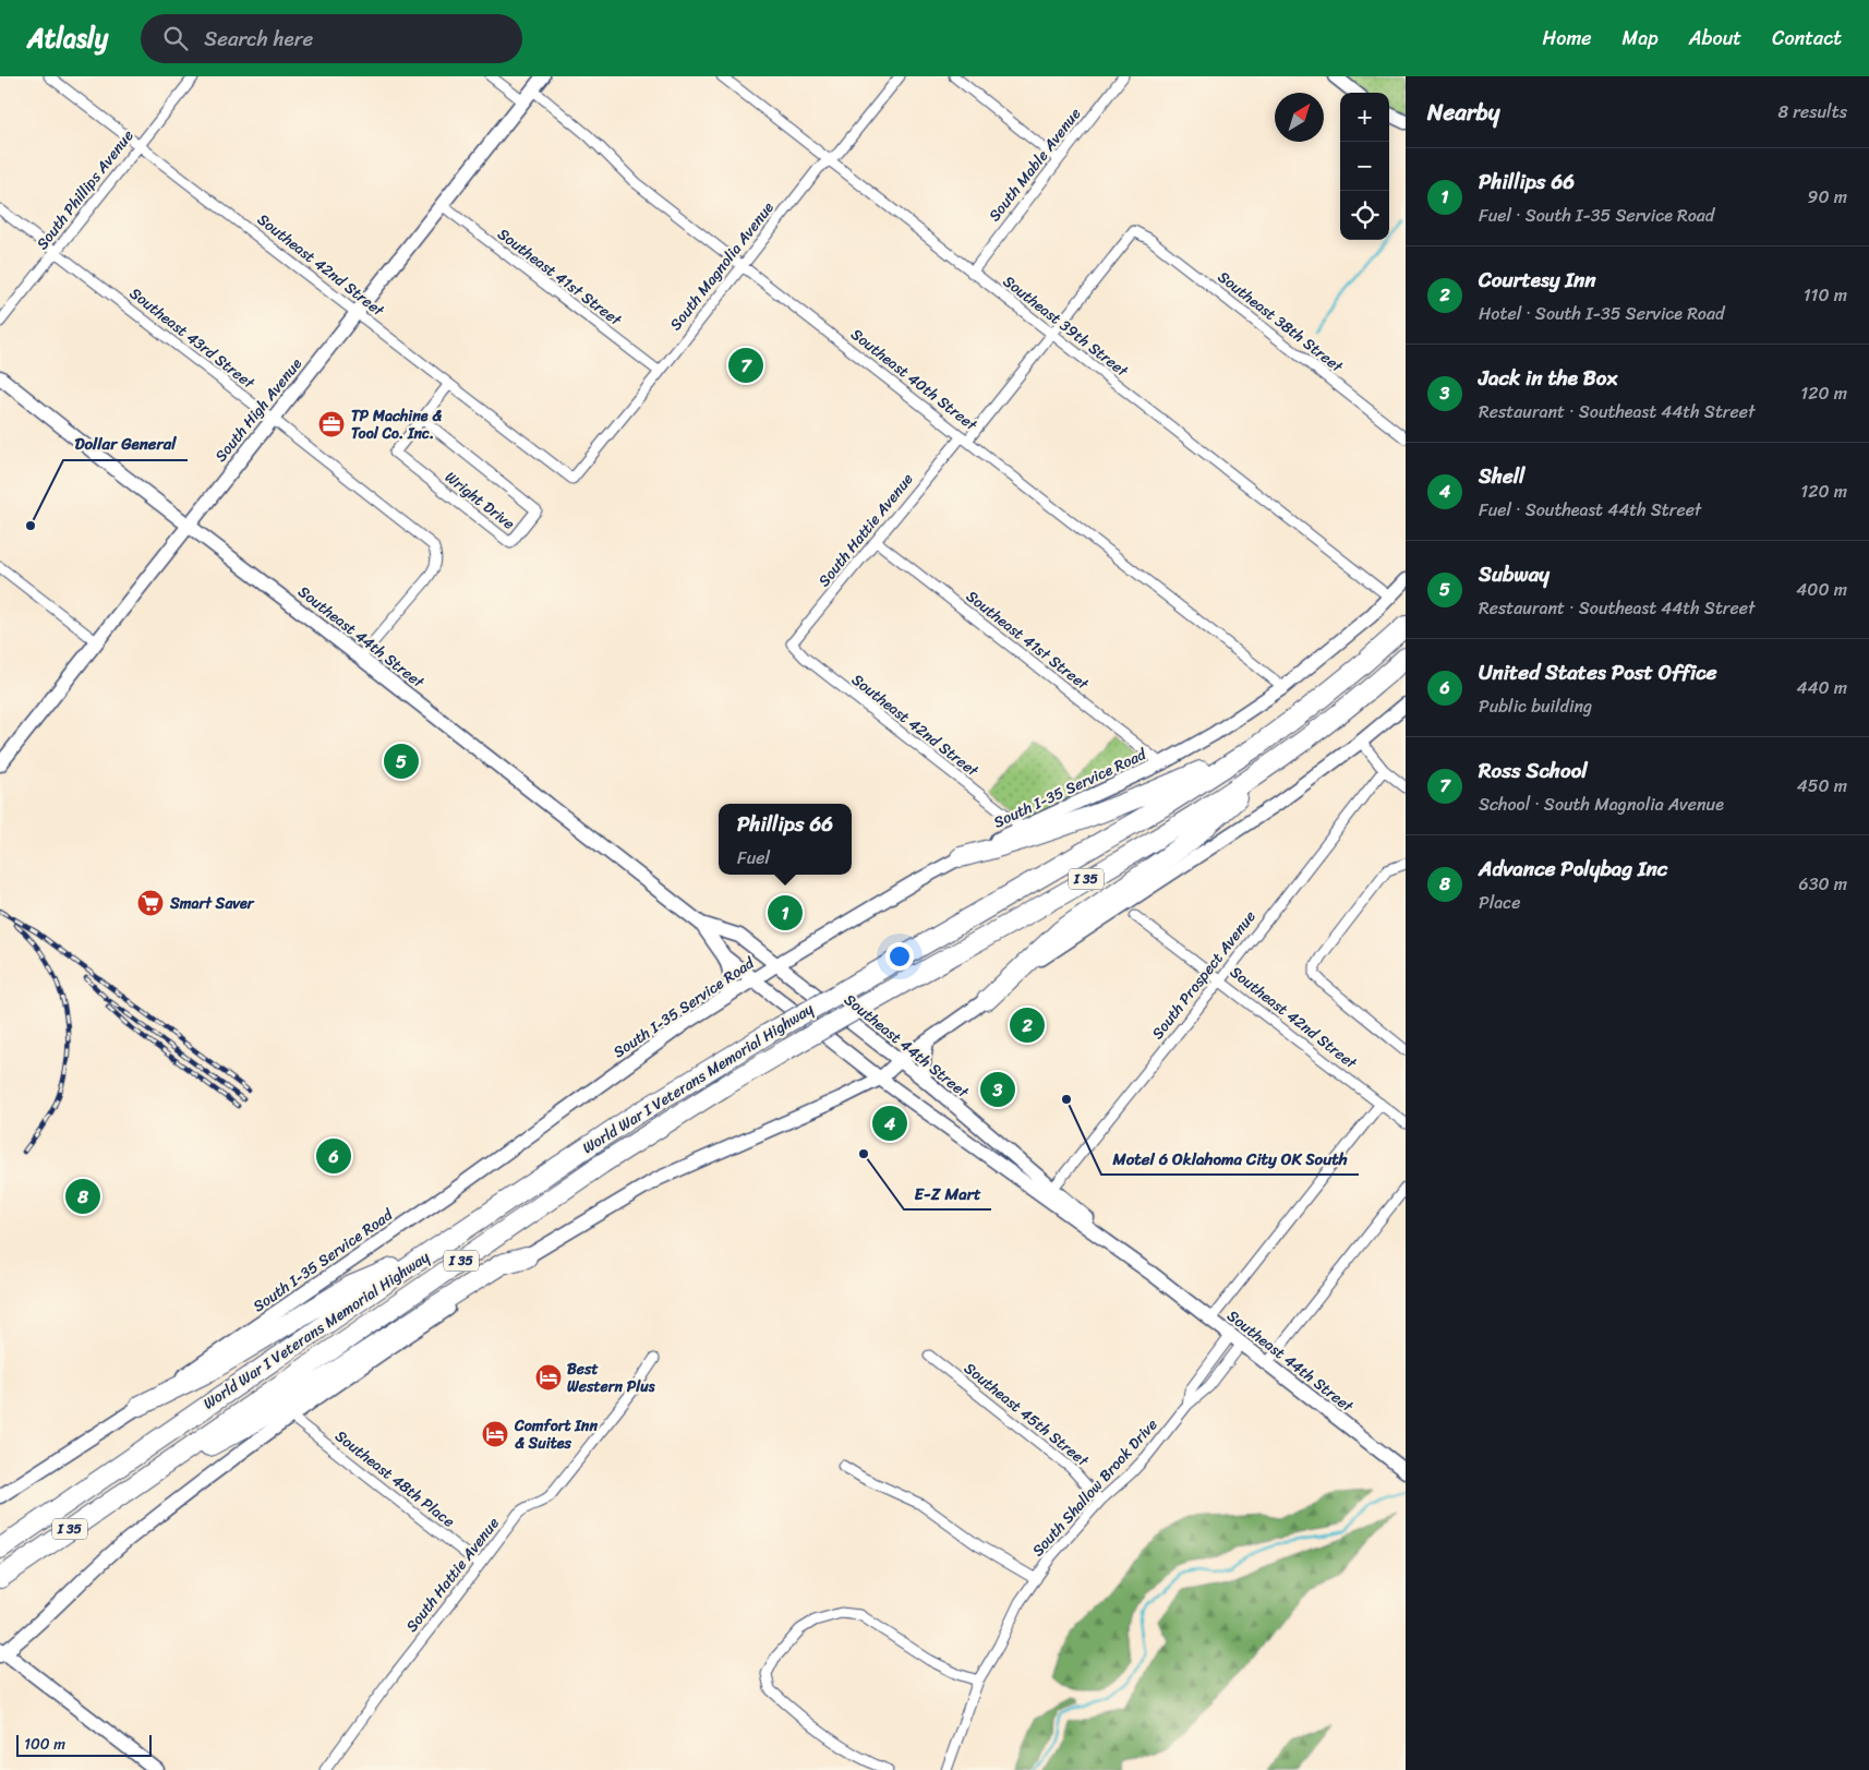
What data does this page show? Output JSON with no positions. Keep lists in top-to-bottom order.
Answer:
{
  "streets": {
    "highway": ["I 35", "World War I Veterans Memorial Highway"],
    "main road": ["South High Avenue", "Southeast 44th Street", "South I-35 Service Road"],
    "street": [
      "South Mable Avenue",
      "South Phillips Avenue",
      "Southeast 42nd Street",
      "South Magnolia Avenue",
      "Southeast 41st Street",
      "Southeast 38th Street",
      "Southeast 39th Street",
      "Southeast 43rd Street",
      "Southeast 40th Street",
      "Wright Drive",
      "South Hattie Avenue",
      "South Prospect Avenue",
      "Southeast 45th Street",
      "Southeast 48th Place",
      "South Shallow Brook Drive"
    ]
  },
  "crossings": [
    ["South Mable Avenue", "Southeast 39th Street"],
    ["South Phillips Avenue", "Southeast 42nd Street"],
    ["South Phillips Avenue", "Southeast 43rd Street"],
    ["Southeast 42nd Street", "South Magnolia Avenue"],
    ["Southeast 42nd Street", "South High Avenue"],
    ["Southeast 42nd Street", "Wright Drive"],
    ["Southeast 42nd Street", "South Hattie Avenue"],
    ["Southeast 42nd Street", "South I-35 Service Road"],
    ["Southeast 42nd Street", "South Prospect Avenue"],
    ["South Magnolia Avenue", "Southeast 41st Street"],
    ["South Magnolia Avenue", "Southeast 39th Street"],
    ["South Magnolia Avenue", "Southeast 40th Street"],
    ["Southeast 41st Street", "South High Avenue"],
    ["Southeast 41st Street", "South Hattie Avenue"],
    ["Southeast 41st Street", "South I-35 Service Road"],
    ["Southeast 38th Street", "South Hattie Avenue"],
    ["Southeast 39th Street", "South Hattie Avenue"],
    ["Southeast 39th Street", "South I-35 Service Road"],
    ["Southeast 43rd Street", "South High Avenue"],
    ["Southeast 43rd Street", "Southeast 44th Street"],
    ["Southeast 40th Street", "South High Avenue"],
    ["Southeast 40th Street", "South Hattie Avenue"],
    ["Southeast 40th Street", "South I-35 Service Road"],
    ["South High Avenue", "Southeast 44th Street"],
    ["South Hattie Avenue", "Southeast 48th Place"],
    ["Southeast 44th Street", "South I-35 Service Road"],
    ["Southeast 44th Street", "South Prospect Avenue"],
    ["Southeast 44th Street", "South Shallow Brook Drive"],
    ["Southeast 45th Street", "South Shallow Brook Drive"]
  ],
  "places": {
    "office": ["TP Machine & Tool Co. Inc."],
    "other": ["Dollar General", "Motel 6 Oklahoma City OK South", "E-Z Mart"],
    "supermarket": ["Smart Saver"],
    "hotel": ["Best Western Plus", "Comfort Inn & Suites"]
  },
  "scale_bar": "100 m",
  "north": "top right",
  "page": {
    "header": "Atlasly",
    "search": "Search here",
    "nav": [
      "Home",
      "Map",
      "About",
      "Contact"
    ],
    "heading": ["Nearby", "8 results"],
    "map_buttons": ["+", "−"],
    "list": [
      {
        "mark": "1",
        "name": "Phillips 66",
        "note": "Fuel · South I-35 Service Road",
        "value": "90 m"
      },
      {
        "mark": "2",
        "name": "Courtesy Inn",
        "note": "Hotel · South I-35 Service Road",
        "value": "110 m"
      },
      {
        "mark": "3",
        "name": "Jack in the Box",
        "note": "Restaurant · Southeast 44th Street",
        "value": "120 m"
      },
      {
        "mark": "4",
        "name": "Shell",
        "note": "Fuel · Southeast 44th Street",
        "value": "120 m"
      },
      {
        "mark": "5",
        "name": "Subway",
        "note": "Restaurant · Southeast 44th Street",
        "value": "400 m"
      },
      {
        "mark": "6",
        "name": "United States Post Office",
        "note": "Public building",
        "value": "440 m"
      },
      {
        "mark": "7",
        "name": "Ross School",
        "note": "School · South Magnolia Avenue",
        "value": "450 m"
      },
      {
        "mark": "8",
        "name": "Advance Polybag Inc",
        "note": "Place",
        "value": "630 m"
      }
    ],
    "pins": [
      "7",
      "5",
      "1",
      "2",
      "3",
      "4",
      "6",
      "8"
    ],
    "popup": ["Phillips 66", "Fuel"],
    "scale": "100 m"
  }
}
